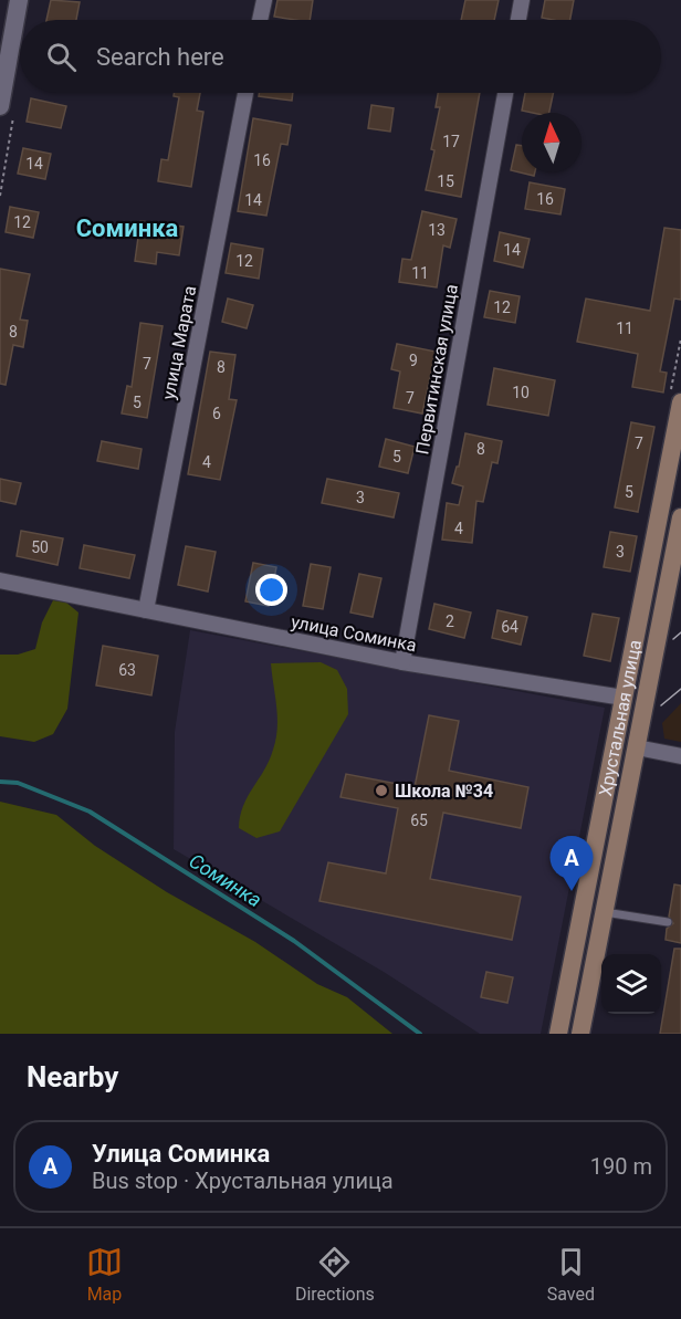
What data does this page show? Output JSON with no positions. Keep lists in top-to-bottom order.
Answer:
{
  "streets": {
    "main road": ["Хрустальная улица"],
    "street": ["улица Марата", "Первитинская улица", "улица Соминка"]
  },
  "crossings": [
    ["улица Марата", "улица Соминка"],
    ["Первитинская улица", "улица Соминка"],
    ["улица Соминка", "Хрустальная улица"]
  ],
  "districts": ["Соминка"],
  "water": ["Соминка"],
  "places": ["Школа №34"],
  "house_numbers": [
    "17",
    "16",
    "14",
    "15",
    "16",
    "14",
    "12",
    "13",
    "14",
    "12",
    "11",
    "12",
    "11",
    "8",
    "9",
    "7",
    "8",
    "10",
    "7",
    "5",
    "6",
    "7",
    "8",
    "5",
    "4",
    "5",
    "3",
    "4",
    "50",
    "3",
    "2",
    "64",
    "63",
    "65"
  ],
  "north": "top",
  "page": {
    "search": "Search here",
    "pins": "A",
    "heading": "Nearby",
    "list": [
      {
        "mark": "A",
        "name": "Улица Соминка",
        "note": "Bus stop · Хрустальная улица",
        "value": "190 m"
      }
    ],
    "nav": ["Map", "Directions", "Saved"]
  }
}
